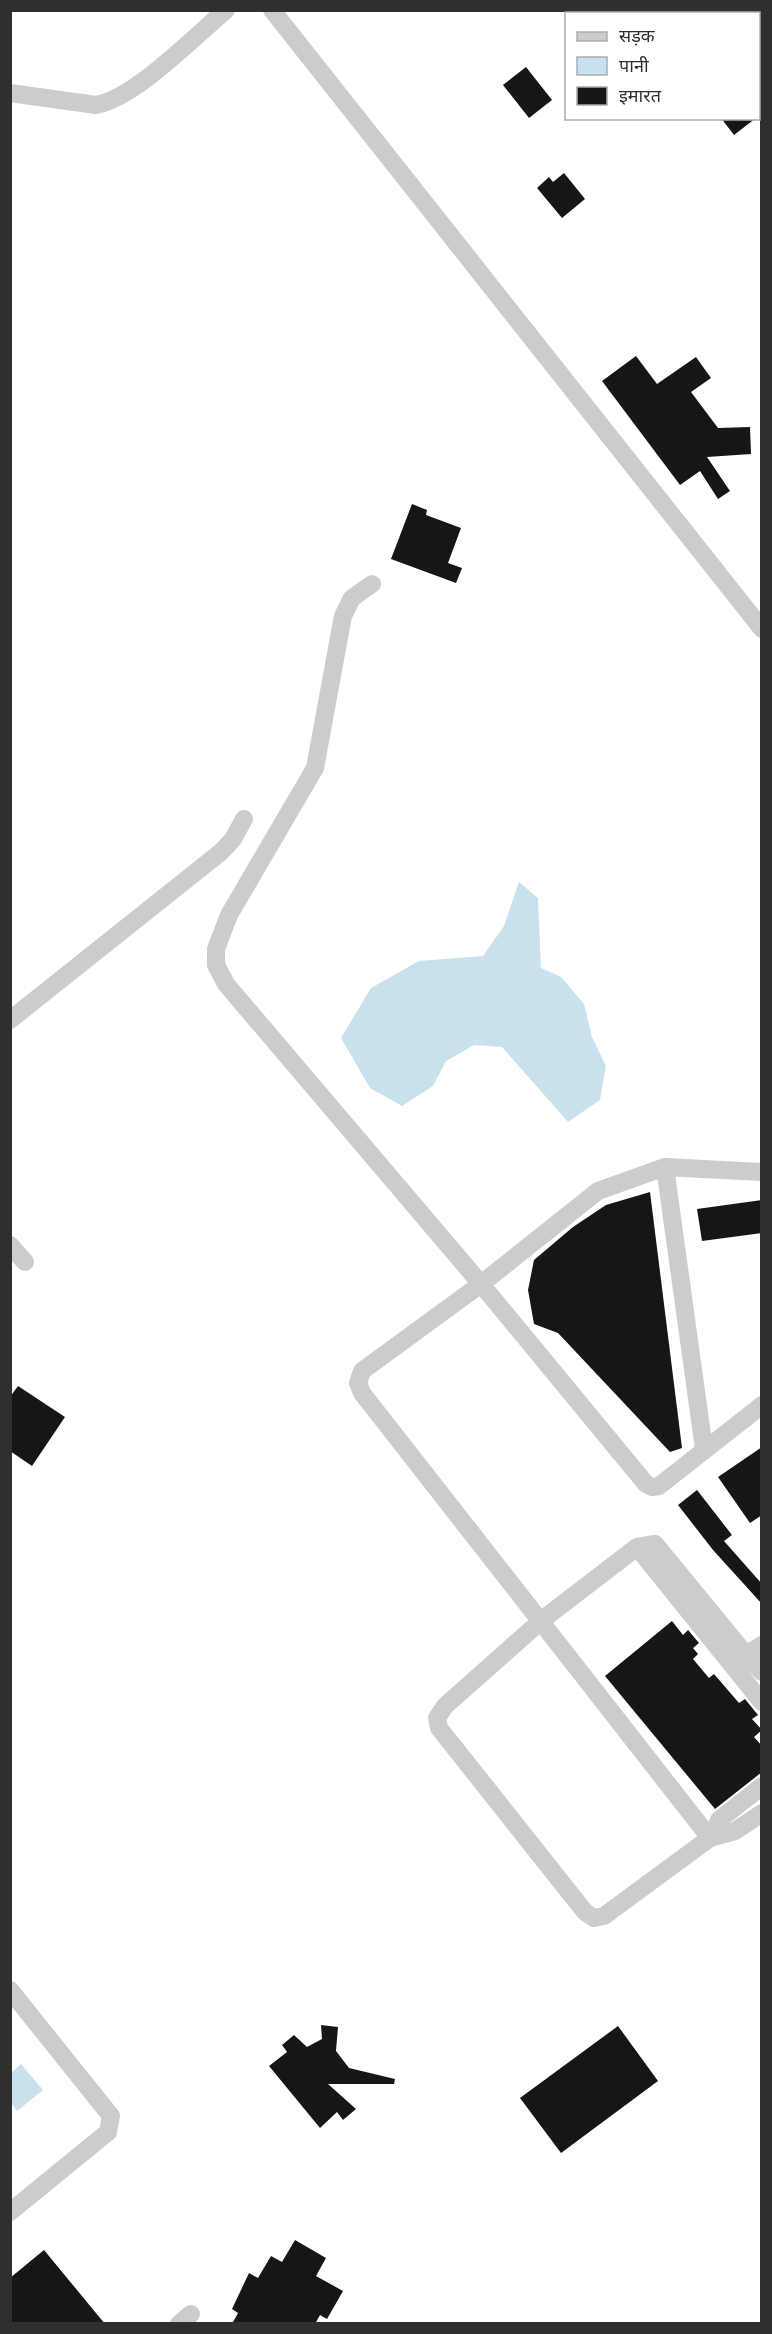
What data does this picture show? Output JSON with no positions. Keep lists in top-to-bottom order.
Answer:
{
  "legend": ["सड़क", "पानी", "इमारत"]
}
